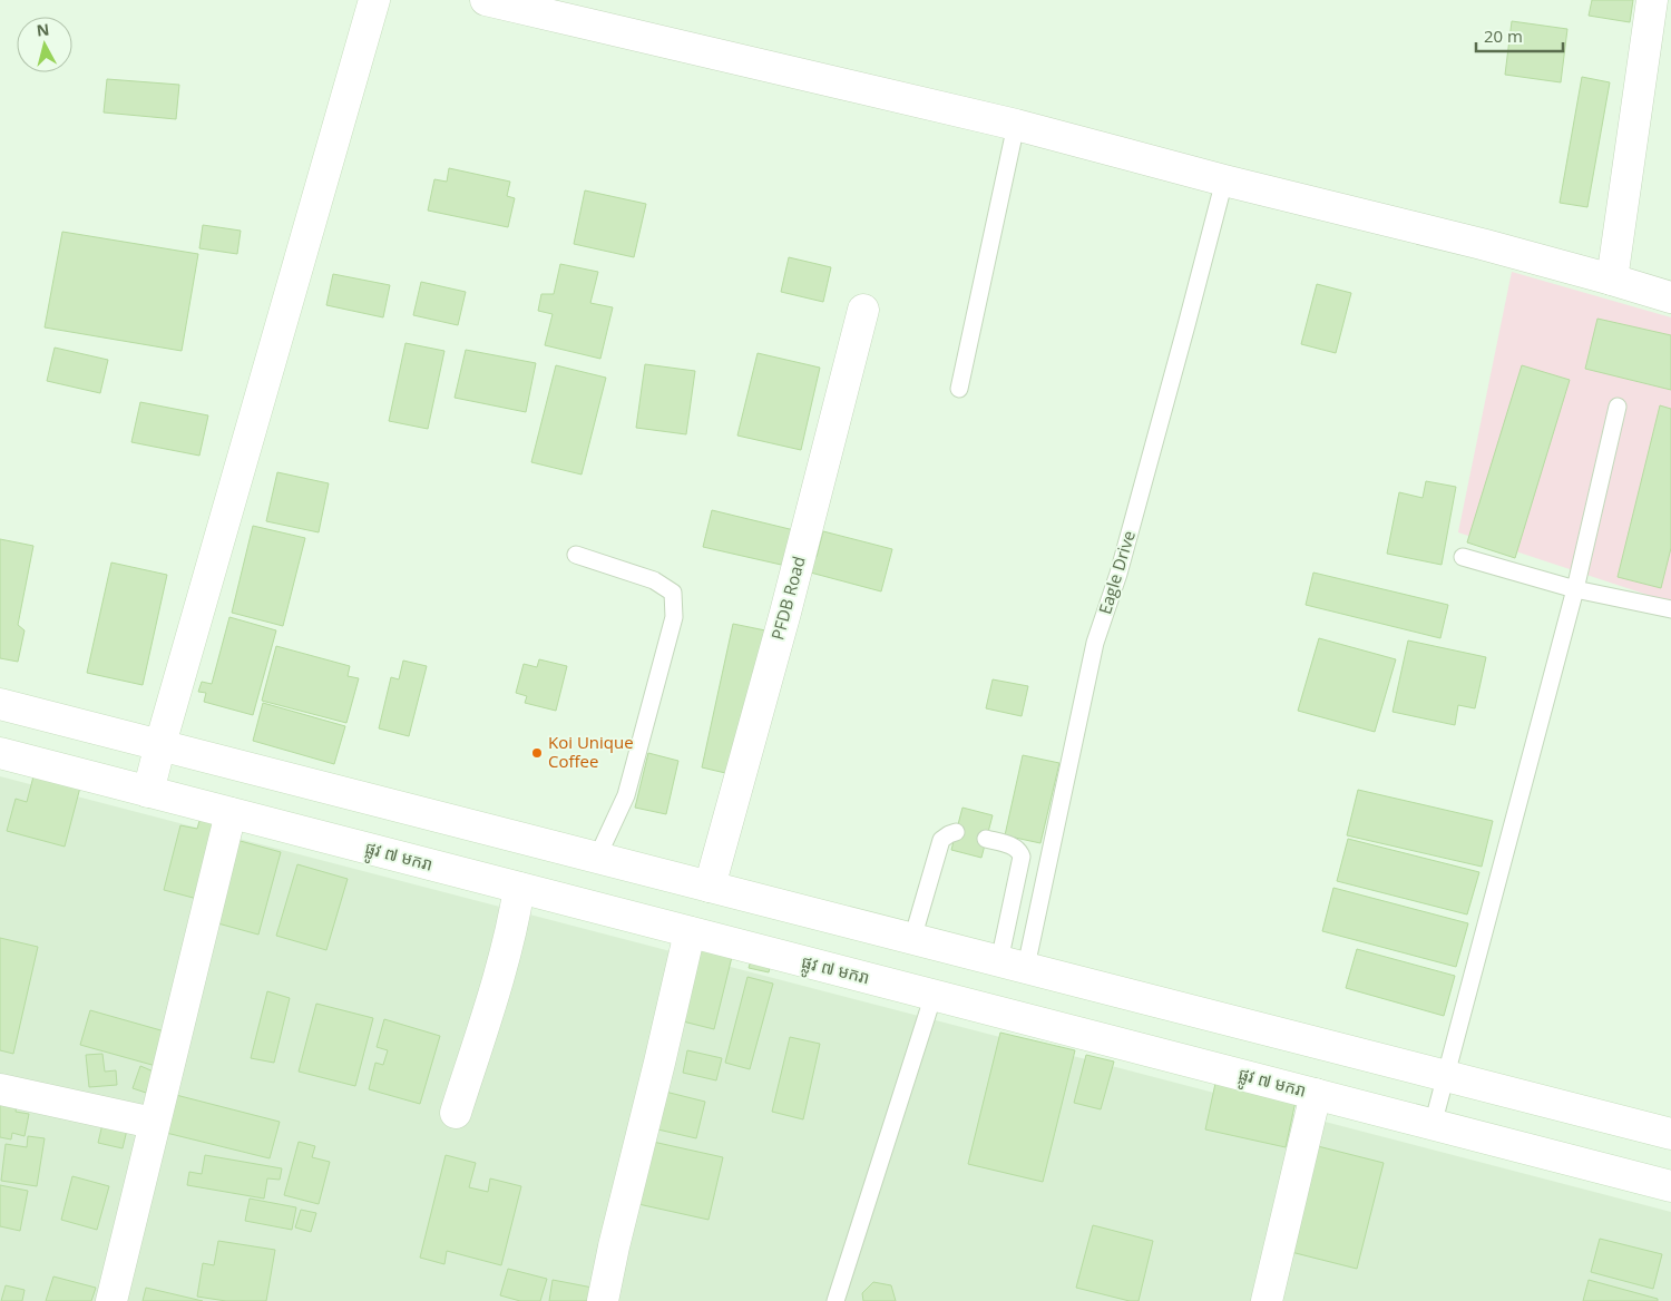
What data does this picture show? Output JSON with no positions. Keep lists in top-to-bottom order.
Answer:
{
  "streets": {
    "street": ["PFDB Road", "ផ្លូវ ៧ មករា"],
    "lane": ["Eagle Drive"]
  },
  "places": ["Koi Unique Coffee"],
  "scale_bar": "20 m",
  "north": "top"
}
